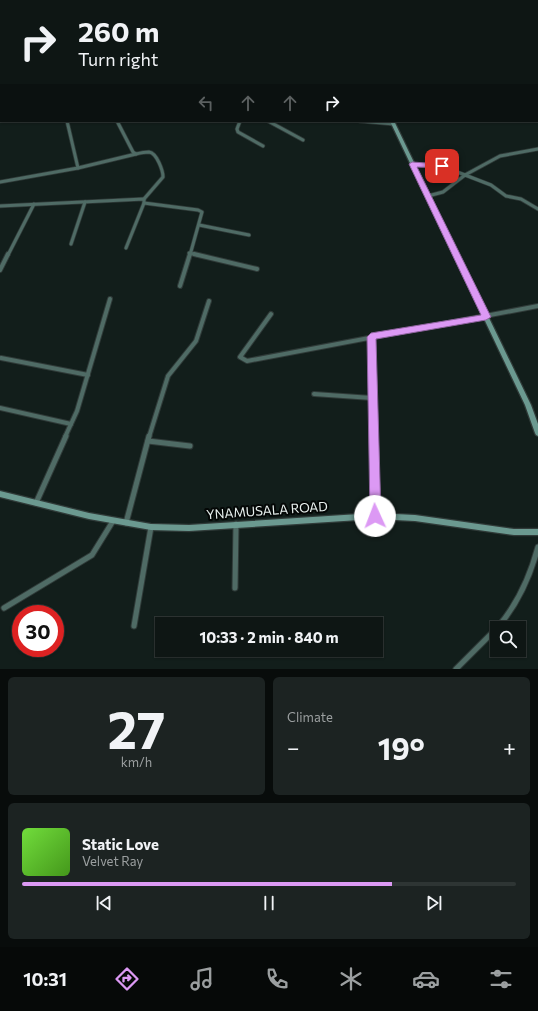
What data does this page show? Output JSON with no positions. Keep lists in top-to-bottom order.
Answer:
{
  "streets": {
    "main road": ["YNAMUSALA ROAD"]
  },
  "page": {
    "turn": ["260 m", "Turn right"],
    "limit": "30",
    "trip": "10:33 · 2 min · 840 m",
    "tile": [
      ["27", "km/h"],
      "Climate"
    ],
    "heat": ["−", "19°", "+"],
    "song": ["Static Love", "Velvet Ray"],
    "tabs": "10:31"
  }
}
